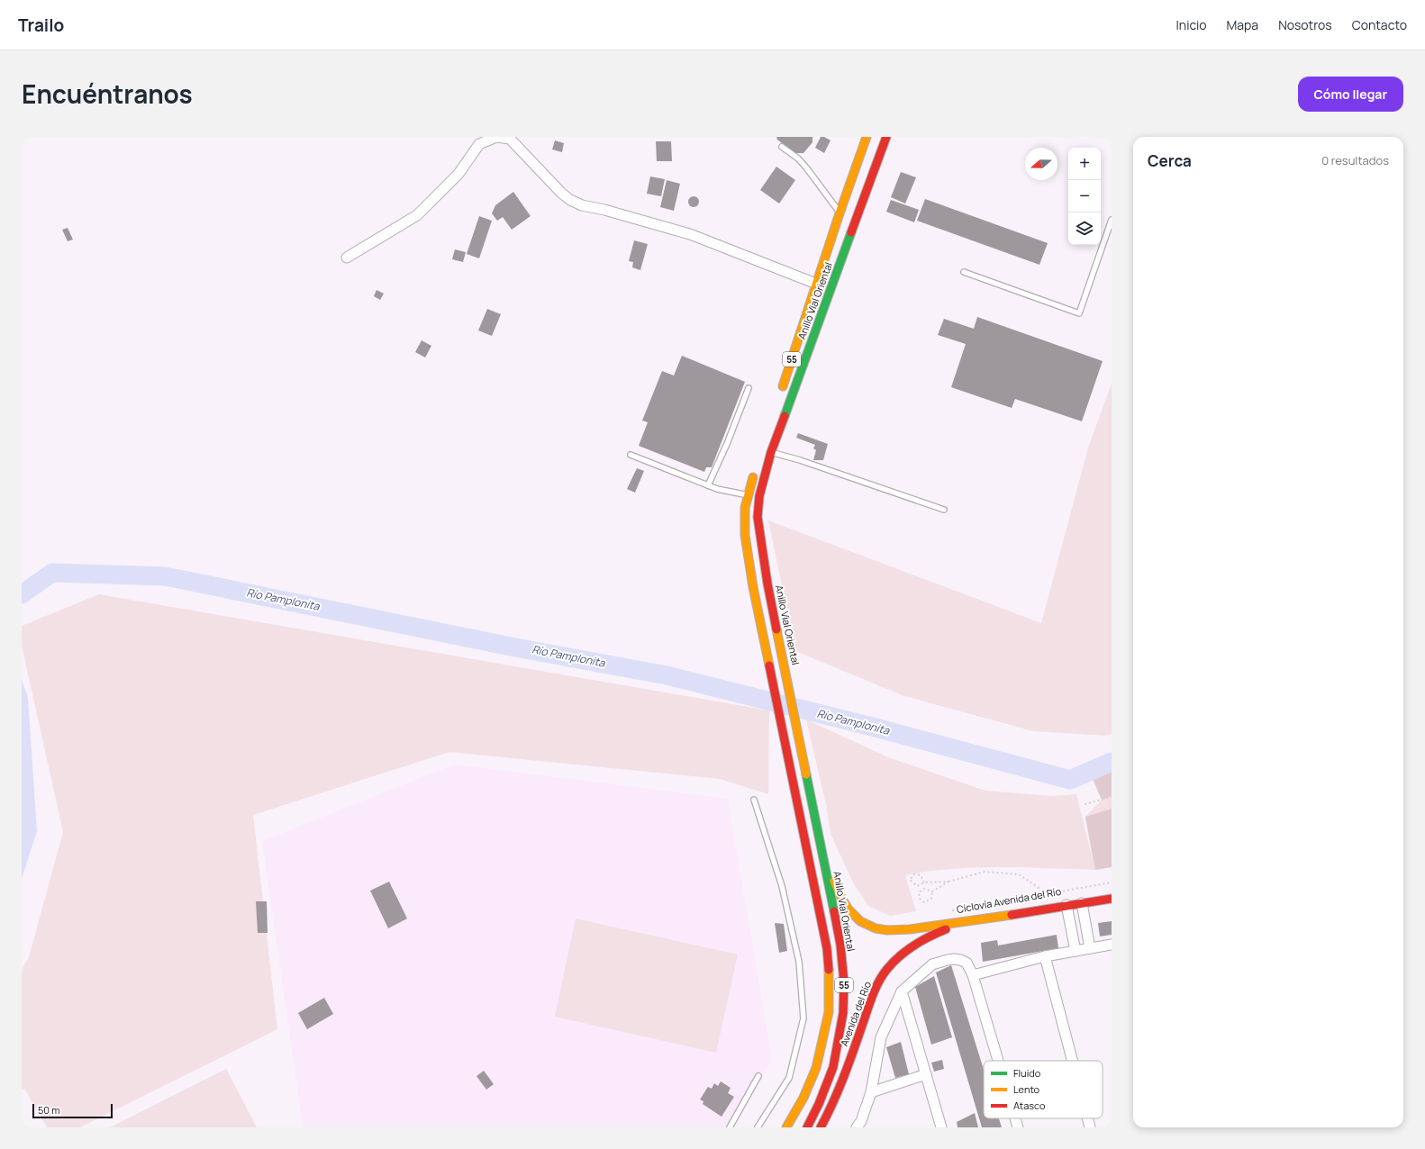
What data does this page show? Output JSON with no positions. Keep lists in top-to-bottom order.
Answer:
{
  "streets": {
    "main road": ["Anillo Vial Oriental", "55", "Avenida del Río"],
    "path": ["Ciclovía Avenida del Río"]
  },
  "crossings": [
    ["Anillo Vial Oriental", "Avenida del Río"]
  ],
  "water": ["Río Pamplonita"],
  "legend": ["Fluido", "Lento", "Atasco"],
  "scale_bar": "50 m",
  "north": "left",
  "page": {
    "header": "Trailo",
    "nav": [
      "Inicio",
      "Mapa",
      "Nosotros",
      "Contacto"
    ],
    "title": "Encuéntranos",
    "buttons": "Cómo llegar",
    "heading": ["Cerca", "0 resultados"],
    "map_buttons": ["+", "−"],
    "scale": "50 m"
  }
}
